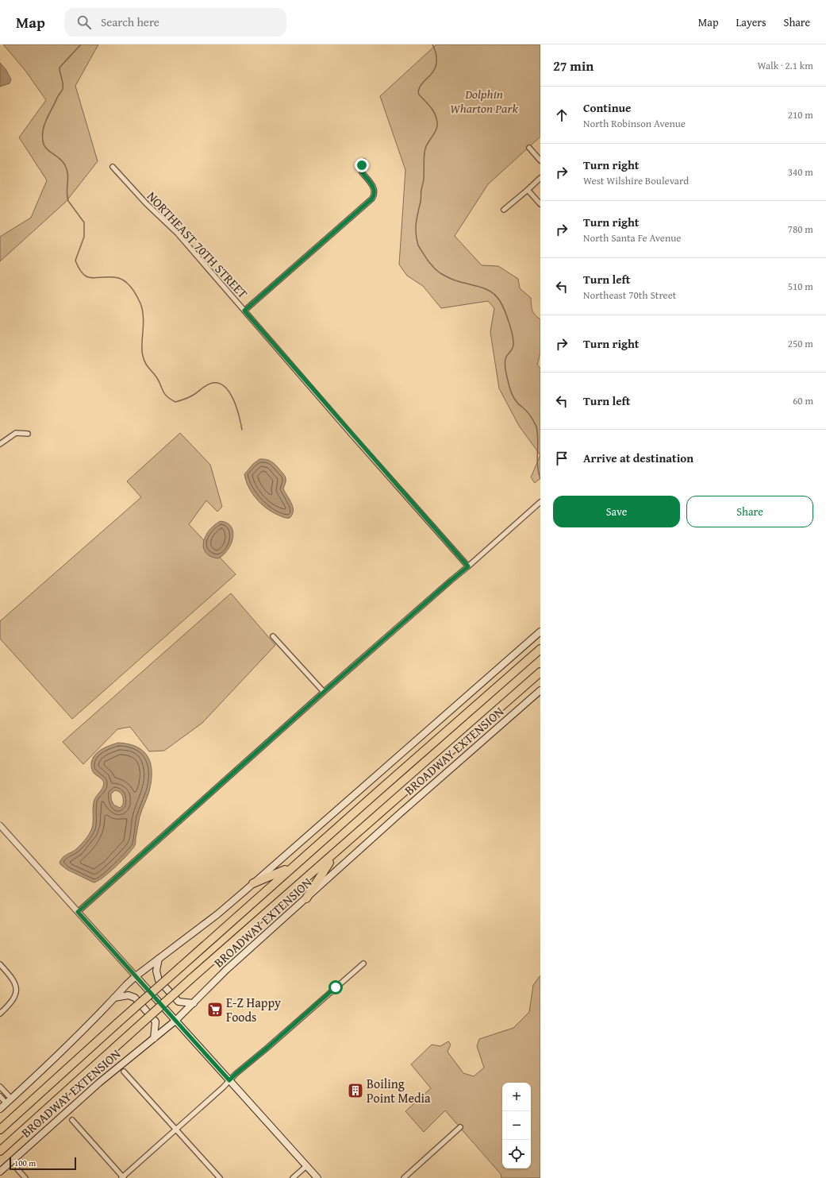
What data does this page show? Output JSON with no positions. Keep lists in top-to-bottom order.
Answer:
{
  "streets": {
    "highway": ["BROADWAY EXTENSION"],
    "street": ["NORTHEAST 70TH STREET"]
  },
  "parks": ["Dolphin Wharton Park"],
  "places": {
    "supermarket": ["E-Z Happy Foods"],
    "building": ["Boiling Point Media"]
  },
  "scale_bar": "100 m",
  "page": {
    "header": "Map",
    "search": "Search here",
    "nav": ["Map", "Layers", "Share"],
    "heading": ["27 min", "Walk · 2.1 km"],
    "list": [
      ["Continue", "North Robinson Avenue", "210 m"],
      ["Turn right", "West Wilshire Boulevard", "340 m"],
      ["Turn right", "North Santa Fe Avenue", "780 m"],
      ["Turn left", "Northeast 70th Street", "510 m"],
      ["Turn right", "250 m"],
      ["Turn left", "60 m"],
      "Arrive at destination"
    ],
    "buttons": ["Save", "Share"],
    "map_buttons": ["+", "−"],
    "scale": "100 m"
  }
}
